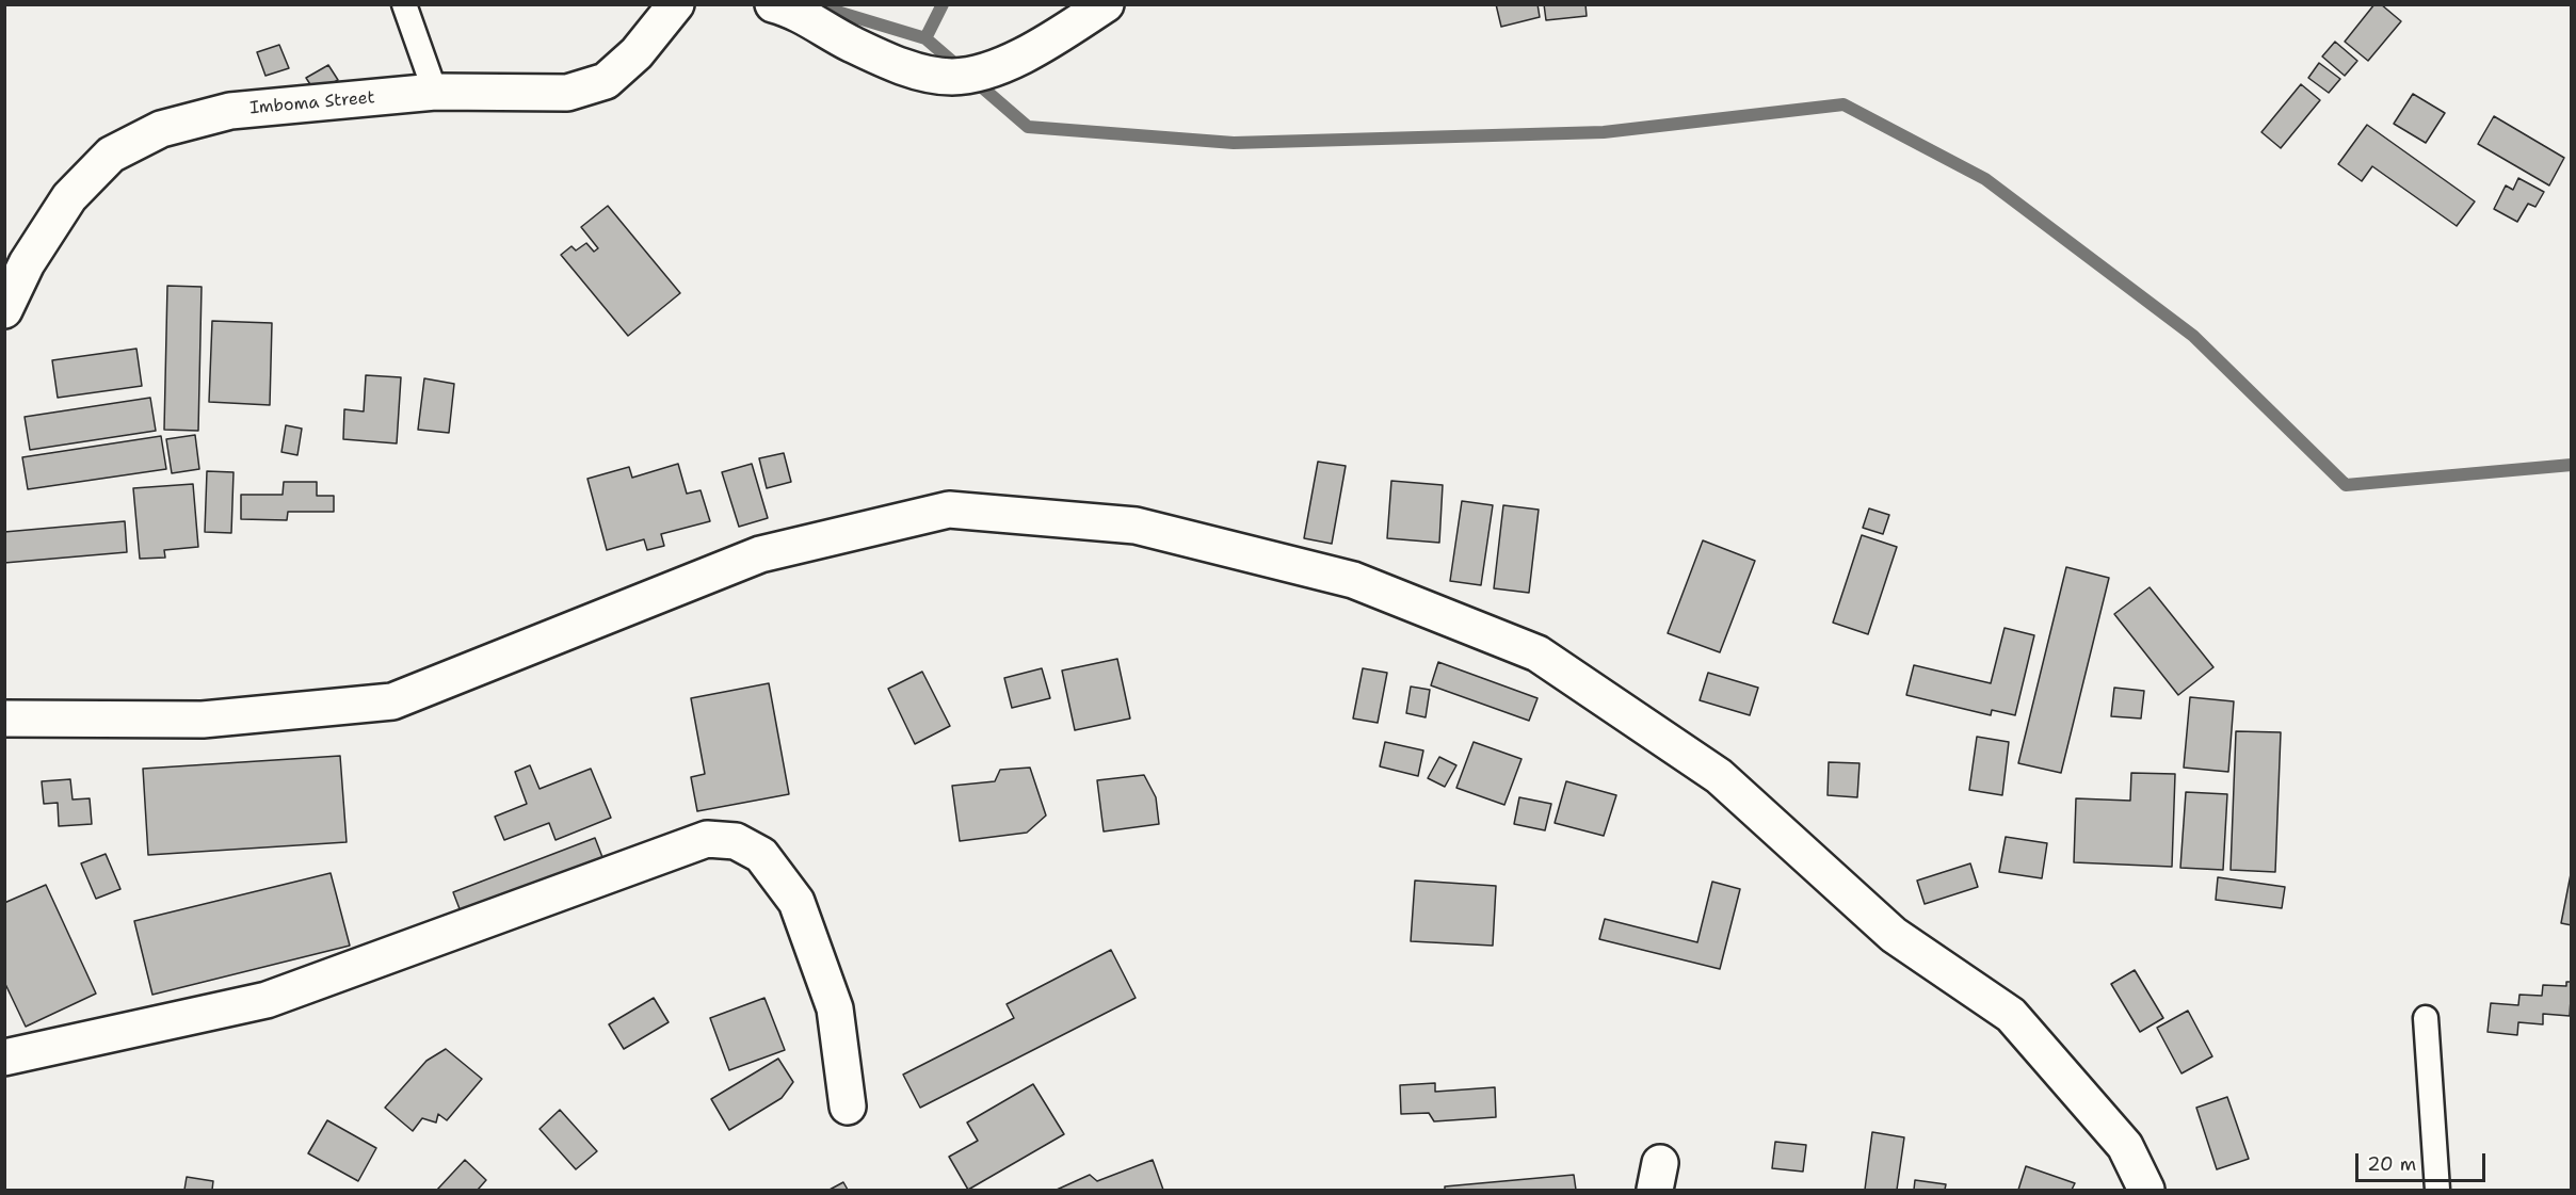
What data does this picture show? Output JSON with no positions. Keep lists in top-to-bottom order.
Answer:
{
  "streets": {
    "street": ["Imboma Street"]
  },
  "scale_bar": "20 m"
}
